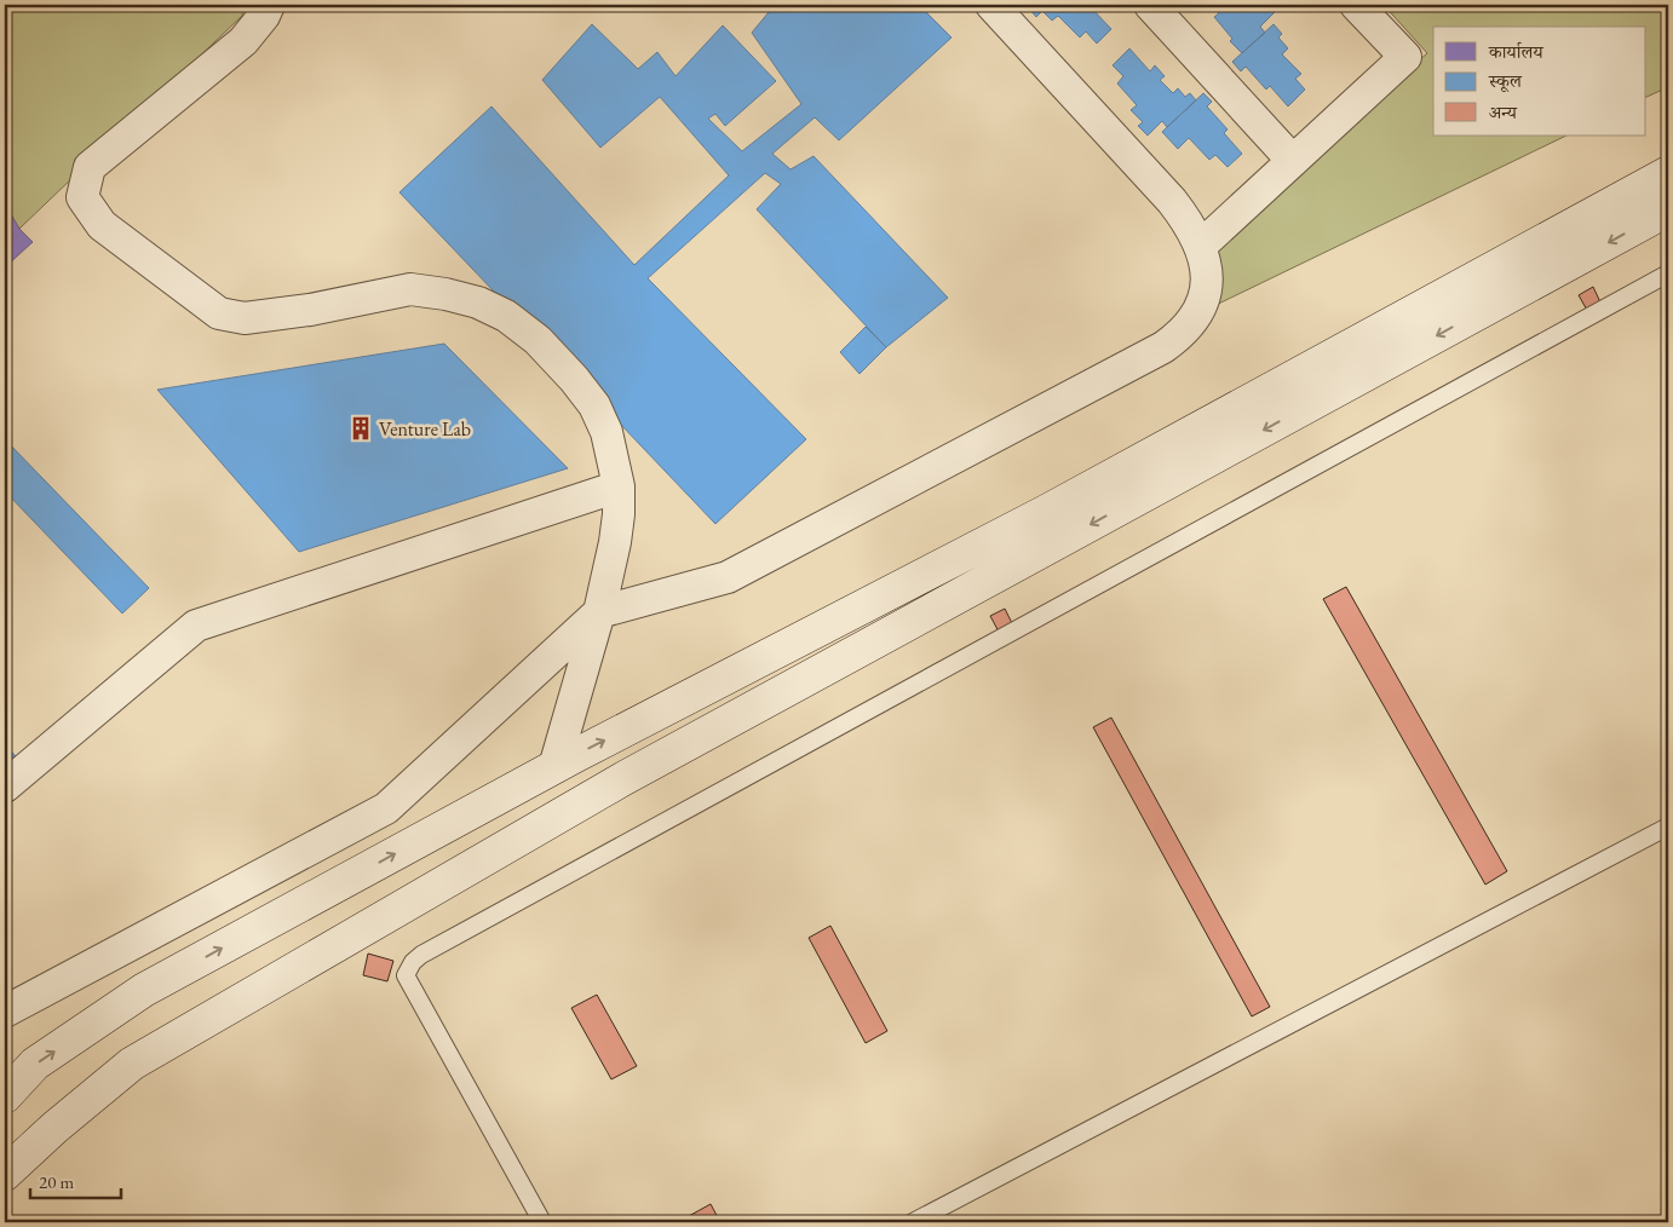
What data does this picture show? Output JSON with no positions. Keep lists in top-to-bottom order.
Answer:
{
  "places": {
    "building": ["Venture Lab"]
  },
  "legend": ["कार्यालय", "स्कूल", "अन्य"],
  "scale_bar": "20 m"
}
